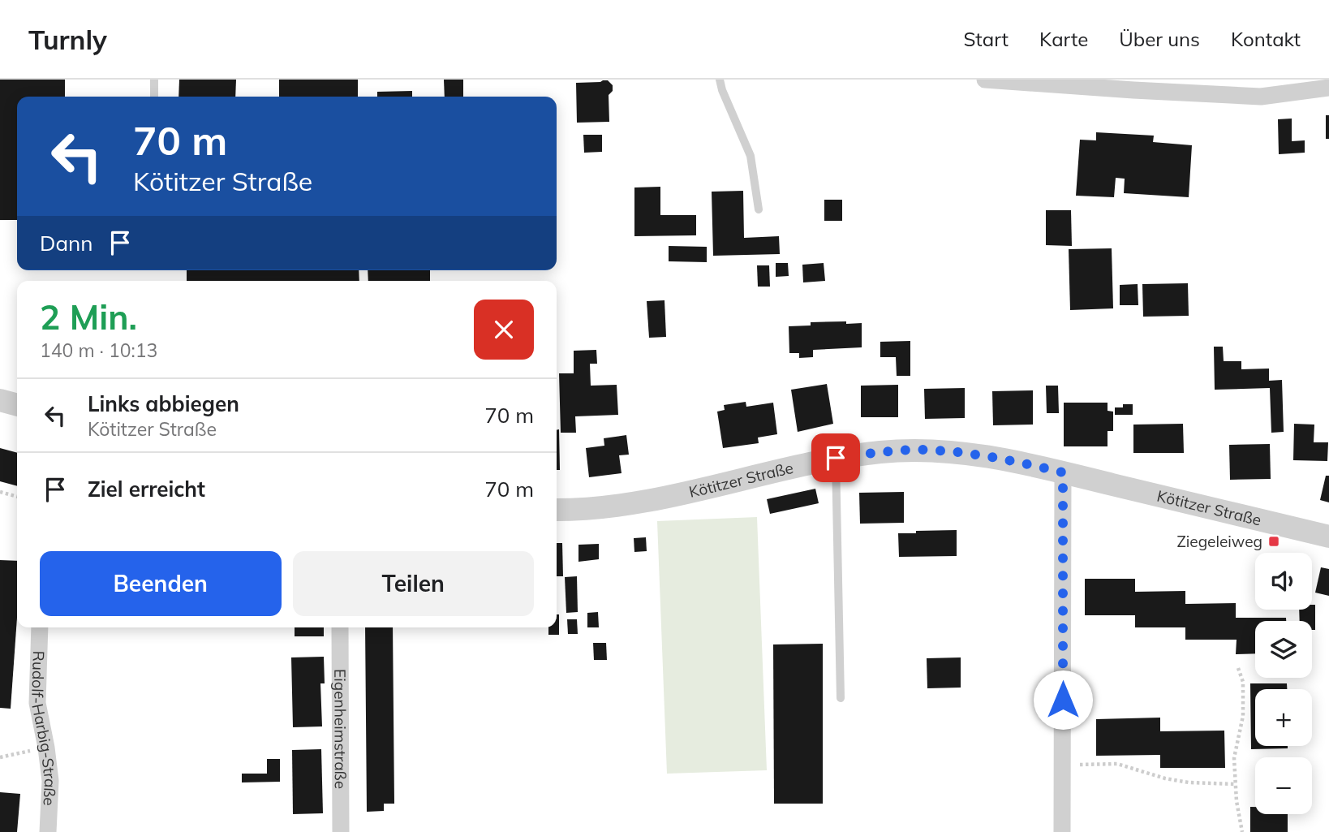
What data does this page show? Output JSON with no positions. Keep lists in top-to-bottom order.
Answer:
{
  "streets": {
    "street": ["Kötitzer Straße", "Rudolf-Harbig-Straße", "Eigenheimstraße"]
  },
  "places": {
    "transit": ["Ziegeleiweg"]
  },
  "page": {
    "header": "Turnly",
    "nav": [
      "Start",
      "Karte",
      "Über uns",
      "Kontakt"
    ],
    "turn": ["70 m", "Kötitzer Straße"],
    "then": "Dann",
    "heading": ["2 Min.", "140 m · 10:13"],
    "list": [
      {
        "name": "Links abbiegen",
        "note": "Kötitzer Straße",
        "value": "70 m"
      },
      {
        "name": "Ziel erreicht",
        "value": "70 m"
      }
    ],
    "buttons": ["Beenden", "Teilen"],
    "map_buttons": ["+", "−"]
  }
}
